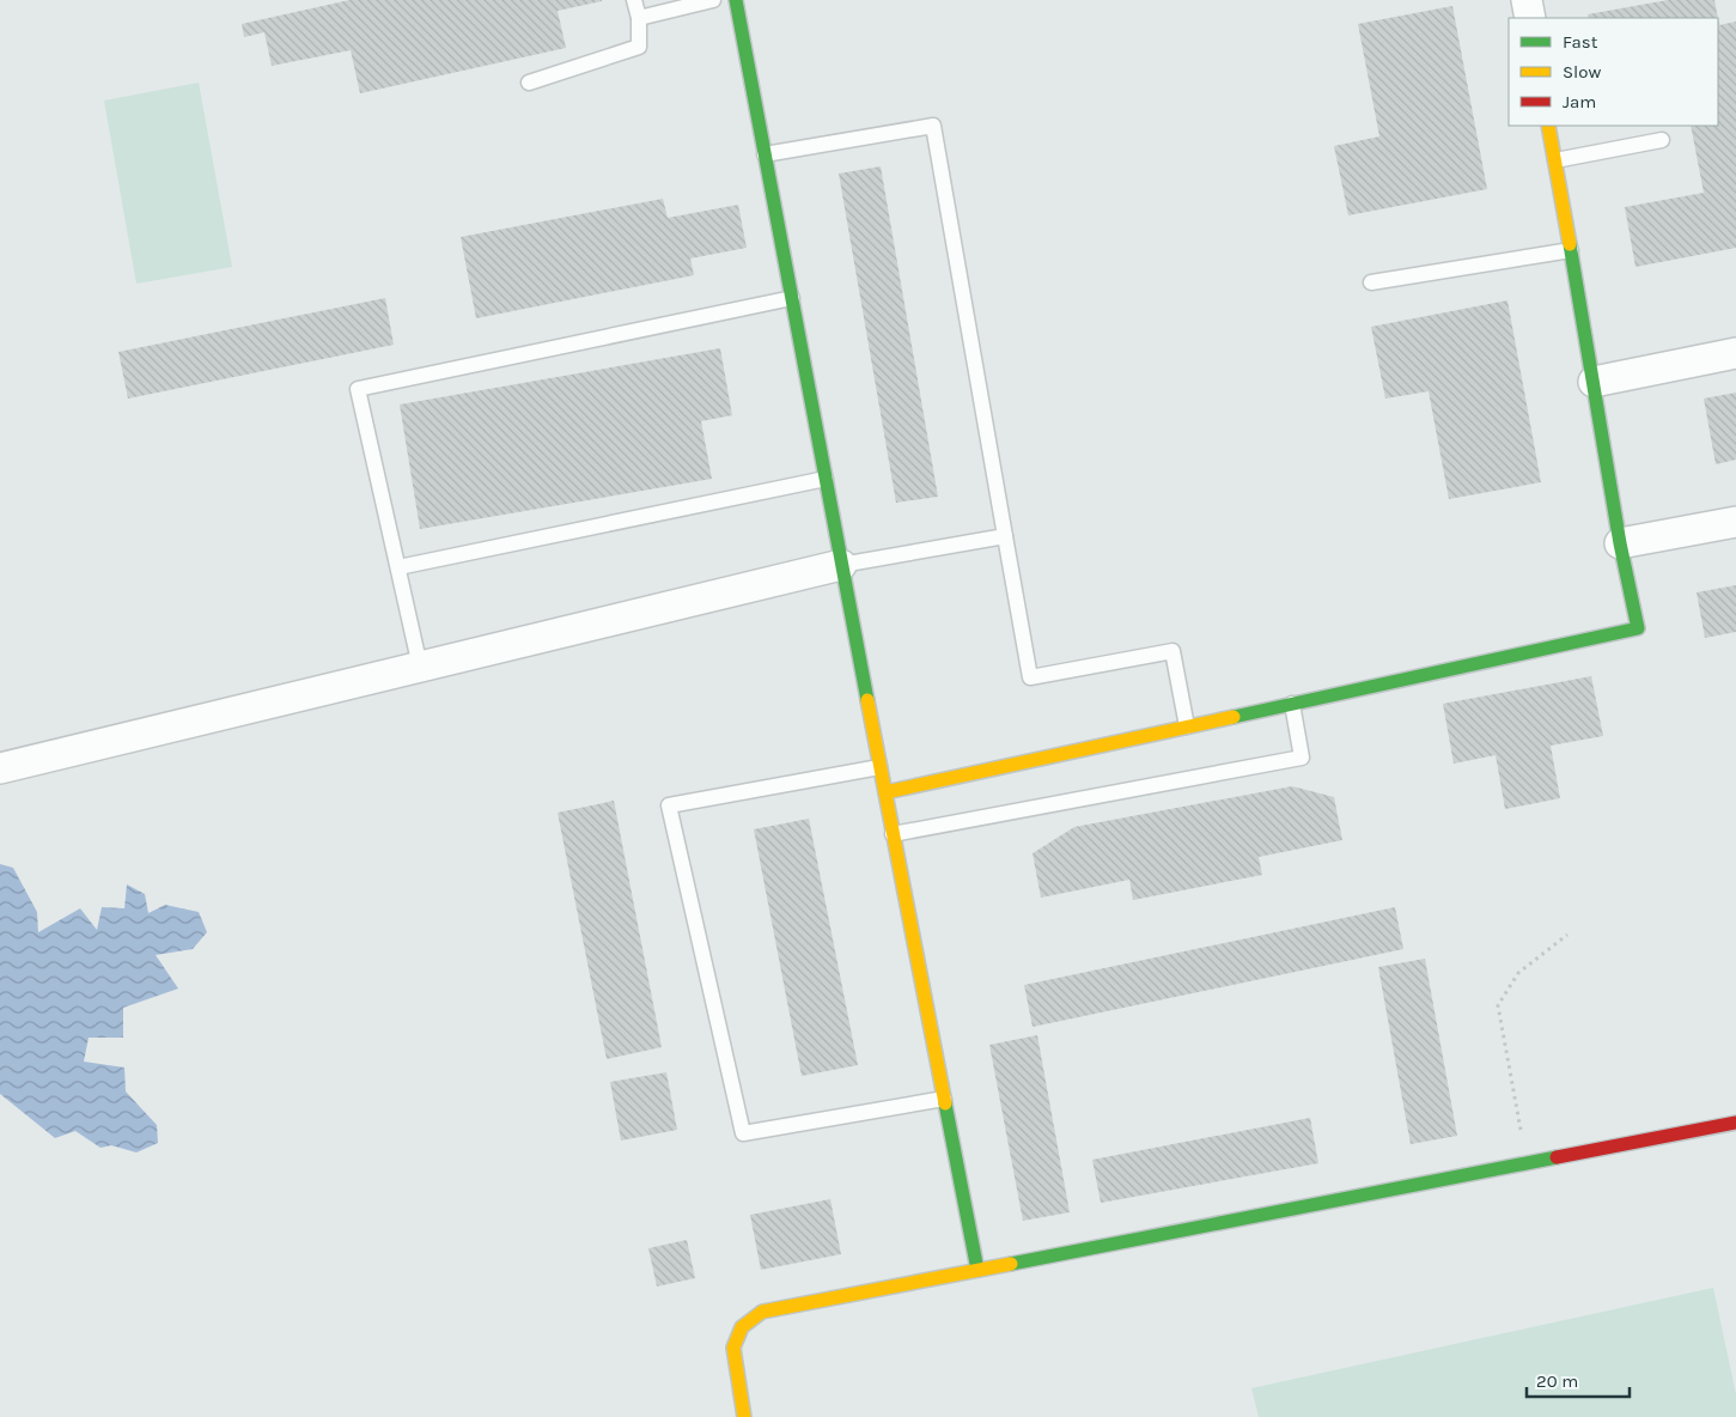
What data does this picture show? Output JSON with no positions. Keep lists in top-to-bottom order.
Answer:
{
  "legend": ["Fast", "Slow", "Jam"],
  "scale_bar": "20 m"
}
